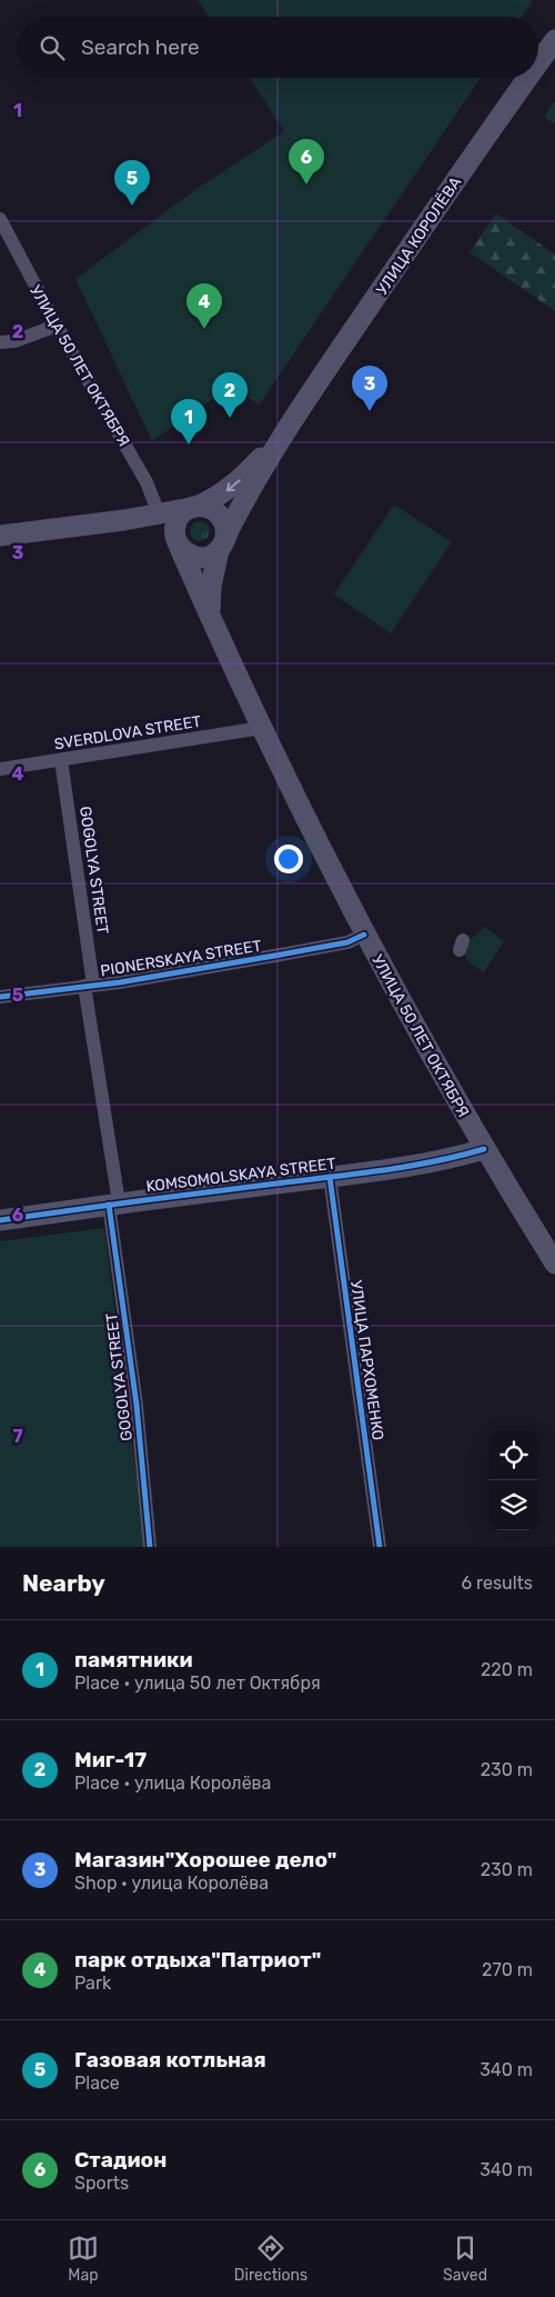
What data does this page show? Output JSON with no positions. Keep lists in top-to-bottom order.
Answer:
{
  "streets": {
    "main road": ["УЛИЦА КОРОЛЁВА", "УЛИЦА 50 ЛЕТ ОКТЯБРЯ", "KOMSOMOLSKAYA STREET"],
    "street": [
      "SVERDLOVA STREET",
      "GOGOLYA STREET",
      "PIONERSKAYA STREET",
      "УЛИЦА ПАРХОМЕНКО"
    ]
  },
  "crossings": [
    ["УЛИЦА КОРОЛЁВА", "УЛИЦА 50 ЛЕТ ОКТЯБРЯ"],
    ["УЛИЦА 50 ЛЕТ ОКТЯБРЯ", "SVERDLOVA STREET"],
    ["УЛИЦА 50 ЛЕТ ОКТЯБРЯ", "PIONERSKAYA STREET"],
    ["УЛИЦА 50 ЛЕТ ОКТЯБРЯ", "KOMSOMOLSKAYA STREET"],
    ["SVERDLOVA STREET", "GOGOLYA STREET"],
    ["GOGOLYA STREET", "PIONERSKAYA STREET"],
    ["GOGOLYA STREET", "KOMSOMOLSKAYA STREET"],
    ["KOMSOMOLSKAYA STREET", "УЛИЦА ПАРХОМЕНКО"]
  ],
  "page": {
    "search": "Search here",
    "pins": [
      "6",
      "5",
      "4",
      "3",
      "2",
      "1"
    ],
    "heading": ["Nearby", "6 results"],
    "list": [
      {
        "mark": "1",
        "name": "памятники",
        "note": "Place · улица 50 лет Октября",
        "value": "220 m"
      },
      {
        "mark": "2",
        "name": "Миг-17",
        "note": "Place · улица Королёва",
        "value": "230 m"
      },
      {
        "mark": "3",
        "name": "Магазин\"Хорошее дело\"",
        "note": "Shop · улица Королёва",
        "value": "230 m"
      },
      {
        "mark": "4",
        "name": "парк отдыха\"Патриот\"",
        "note": "Park",
        "value": "270 m"
      },
      {
        "mark": "5",
        "name": "Газовая котльная",
        "note": "Place",
        "value": "340 m"
      },
      {
        "mark": "6",
        "name": "Стадион",
        "note": "Sports",
        "value": "340 m"
      }
    ],
    "nav": ["Map", "Directions", "Saved"]
  },
  "grid": {
    "rows": [
      "1",
      "2",
      "3",
      "4",
      "5",
      "6",
      "7"
    ]
  }
}
